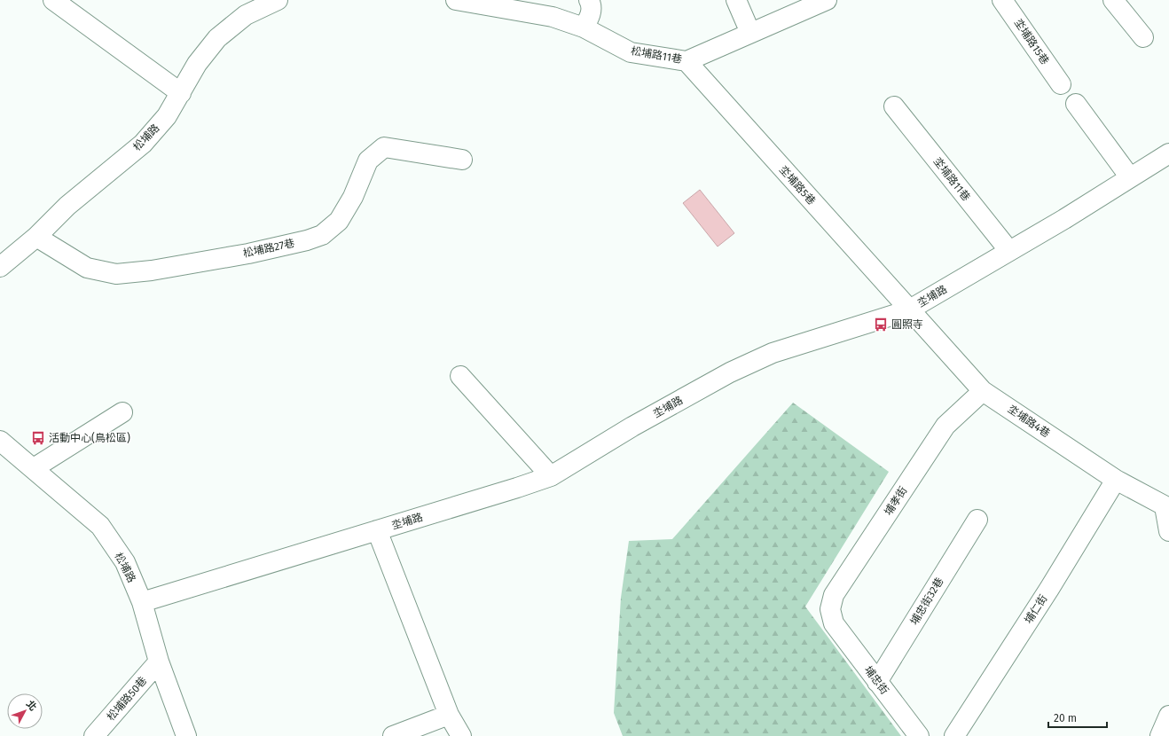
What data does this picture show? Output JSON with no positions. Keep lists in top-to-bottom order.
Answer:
{
  "streets": {
    "street": [
      "坔埔路15巷",
      "松埔路11巷",
      "松埔路",
      "坔埔路11巷",
      "坔埔路5巷",
      "松埔路27巷",
      "坔埔路",
      "坔埔路4巷",
      "埔孝街",
      "埔忠街32巷",
      "埔仁街",
      "埔忠街",
      "松埔路50巷"
    ]
  },
  "crossings": [
    ["松埔路11巷", "坔埔路5巷"],
    ["松埔路", "松埔路27巷"],
    ["松埔路", "坔埔路"],
    ["松埔路", "松埔路50巷"],
    ["坔埔路11巷", "坔埔路"],
    ["坔埔路5巷", "坔埔路"],
    ["坔埔路5巷", "坔埔路4巷"],
    ["坔埔路", "坔埔路4巷"],
    ["坔埔路4巷", "埔孝街"],
    ["坔埔路4巷", "埔仁街"],
    ["埔孝街", "埔忠街"],
    ["埔忠街32巷", "埔忠街"]
  ],
  "places": {
    "bus stop": ["圓照寺", "活動中心(鳥松區)"]
  },
  "scale_bar": "20 m",
  "north": "top right"
}
